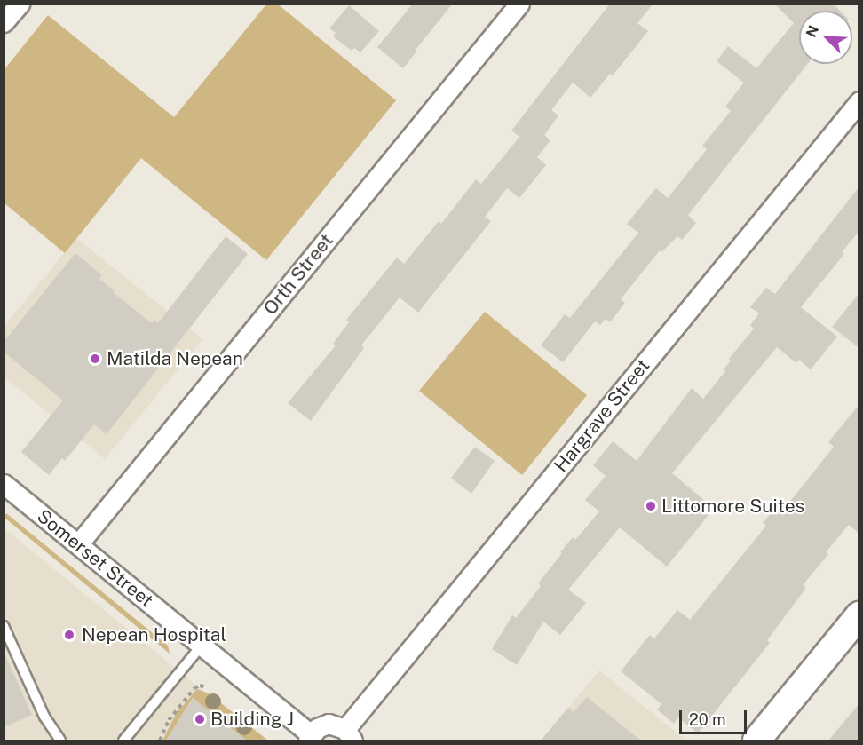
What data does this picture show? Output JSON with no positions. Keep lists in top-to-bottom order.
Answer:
{
  "streets": {
    "street": ["Orth Street", "Hargrave Street", "Somerset Street"]
  },
  "crossings": [
    ["Orth Street", "Somerset Street"]
  ],
  "places": [
    "Matilda Nepean",
    "Littomore Suites",
    "Nepean Hospital",
    "Building J"
  ],
  "scale_bar": "20 m",
  "north": "top left"
}
